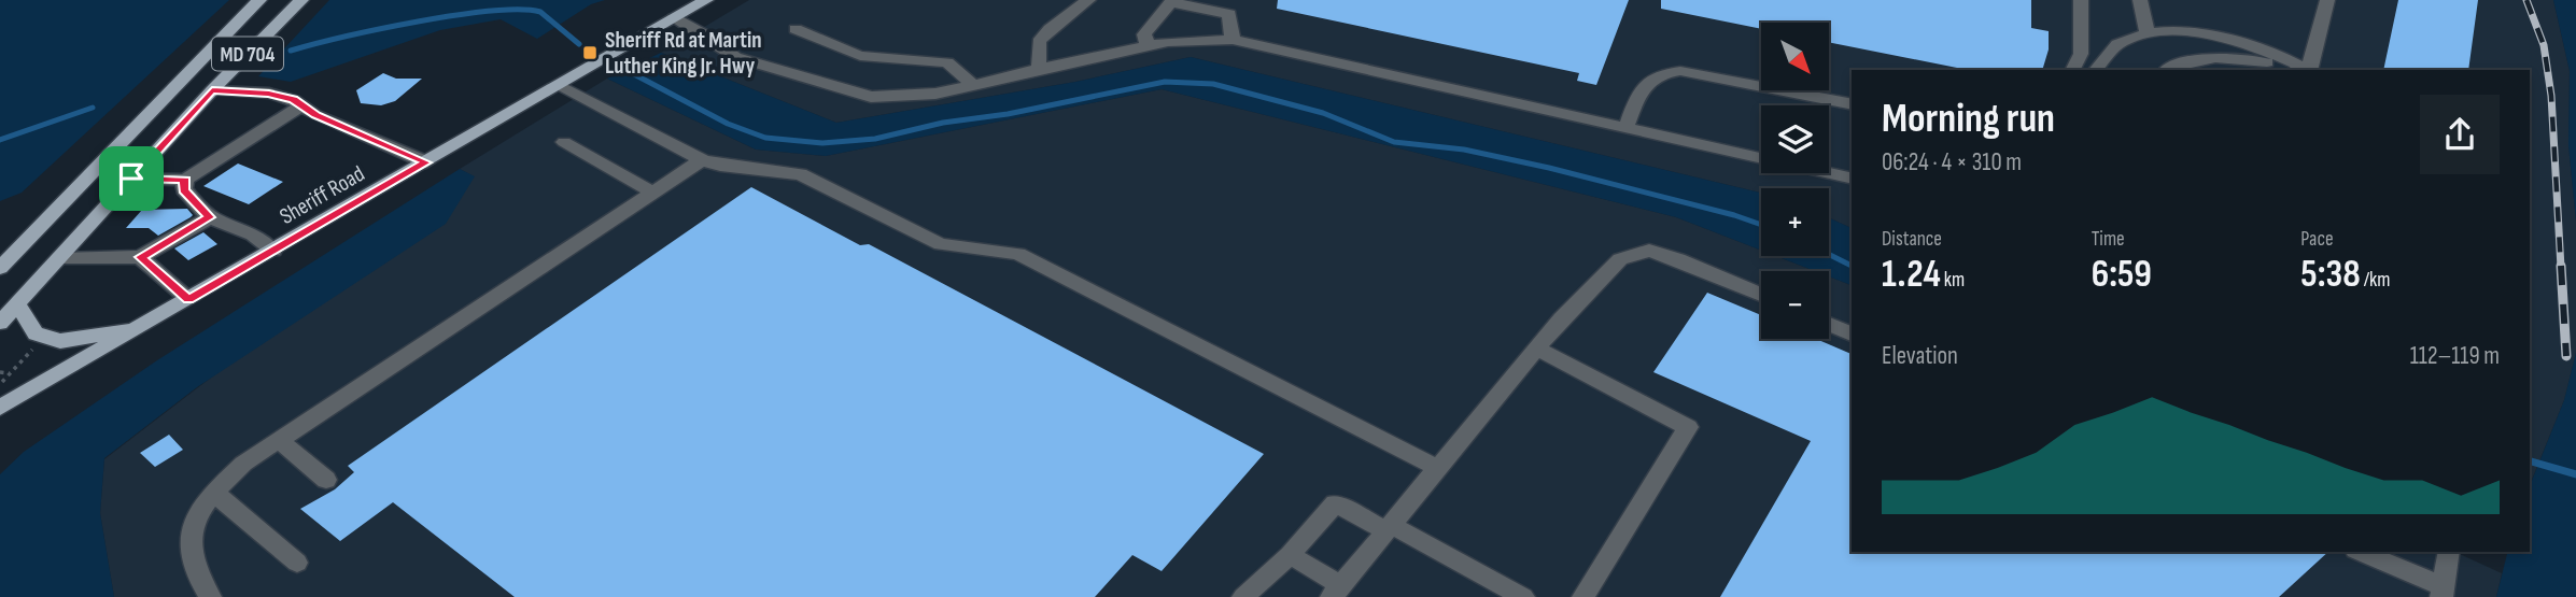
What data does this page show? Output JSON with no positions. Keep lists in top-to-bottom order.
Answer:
{
  "streets": {
    "main road": ["MD 704", "Sheriff Road"]
  },
  "places": {
    "transit": ["Sheriff Rd at Martin Luther King Jr. Hwy"]
  },
  "north": "bottom right",
  "page": {
    "map_buttons": ["+", "−"],
    "heading": ["Morning run", "06:24 · 4 × 310 m"],
    "stats": [
      ["Distance", "1.24 km"],
      ["Time", "6:59"],
      ["Pace", "5:38 /km"]
    ],
    "chart": ["Elevation", "112–119 m"]
  }
}
